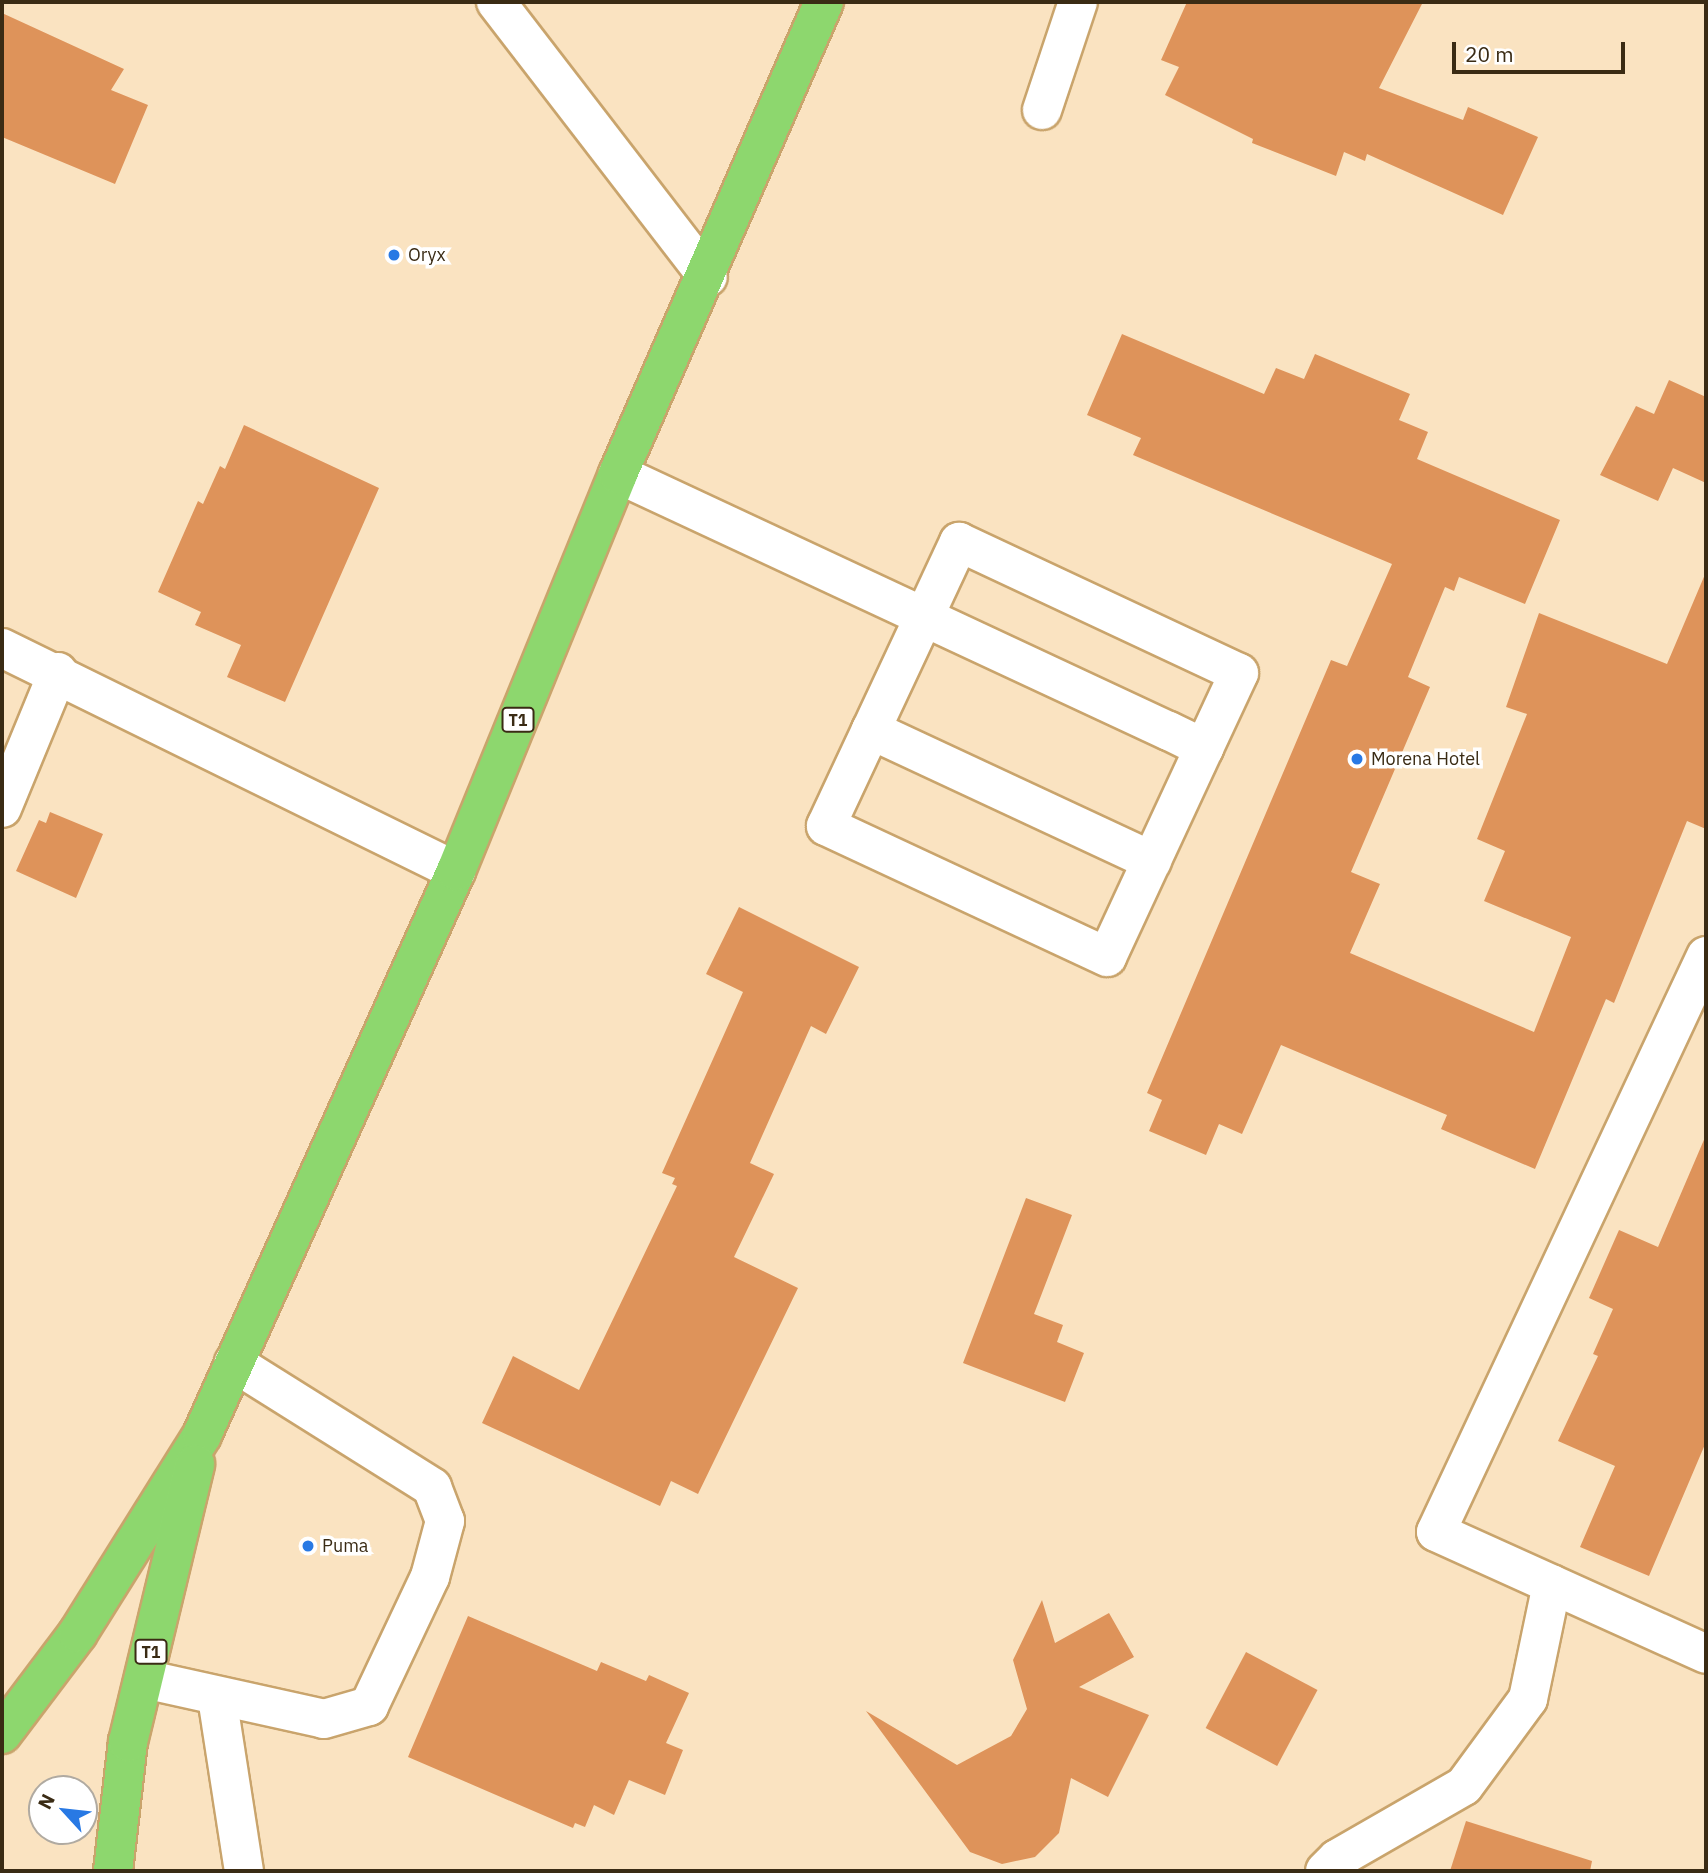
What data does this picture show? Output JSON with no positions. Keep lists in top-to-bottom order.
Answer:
{
  "streets": {
    "highway": ["T1"]
  },
  "places": ["Oryx", "Morena Hotel", "Puma"],
  "scale_bar": "20 m",
  "north": "top left"
}
